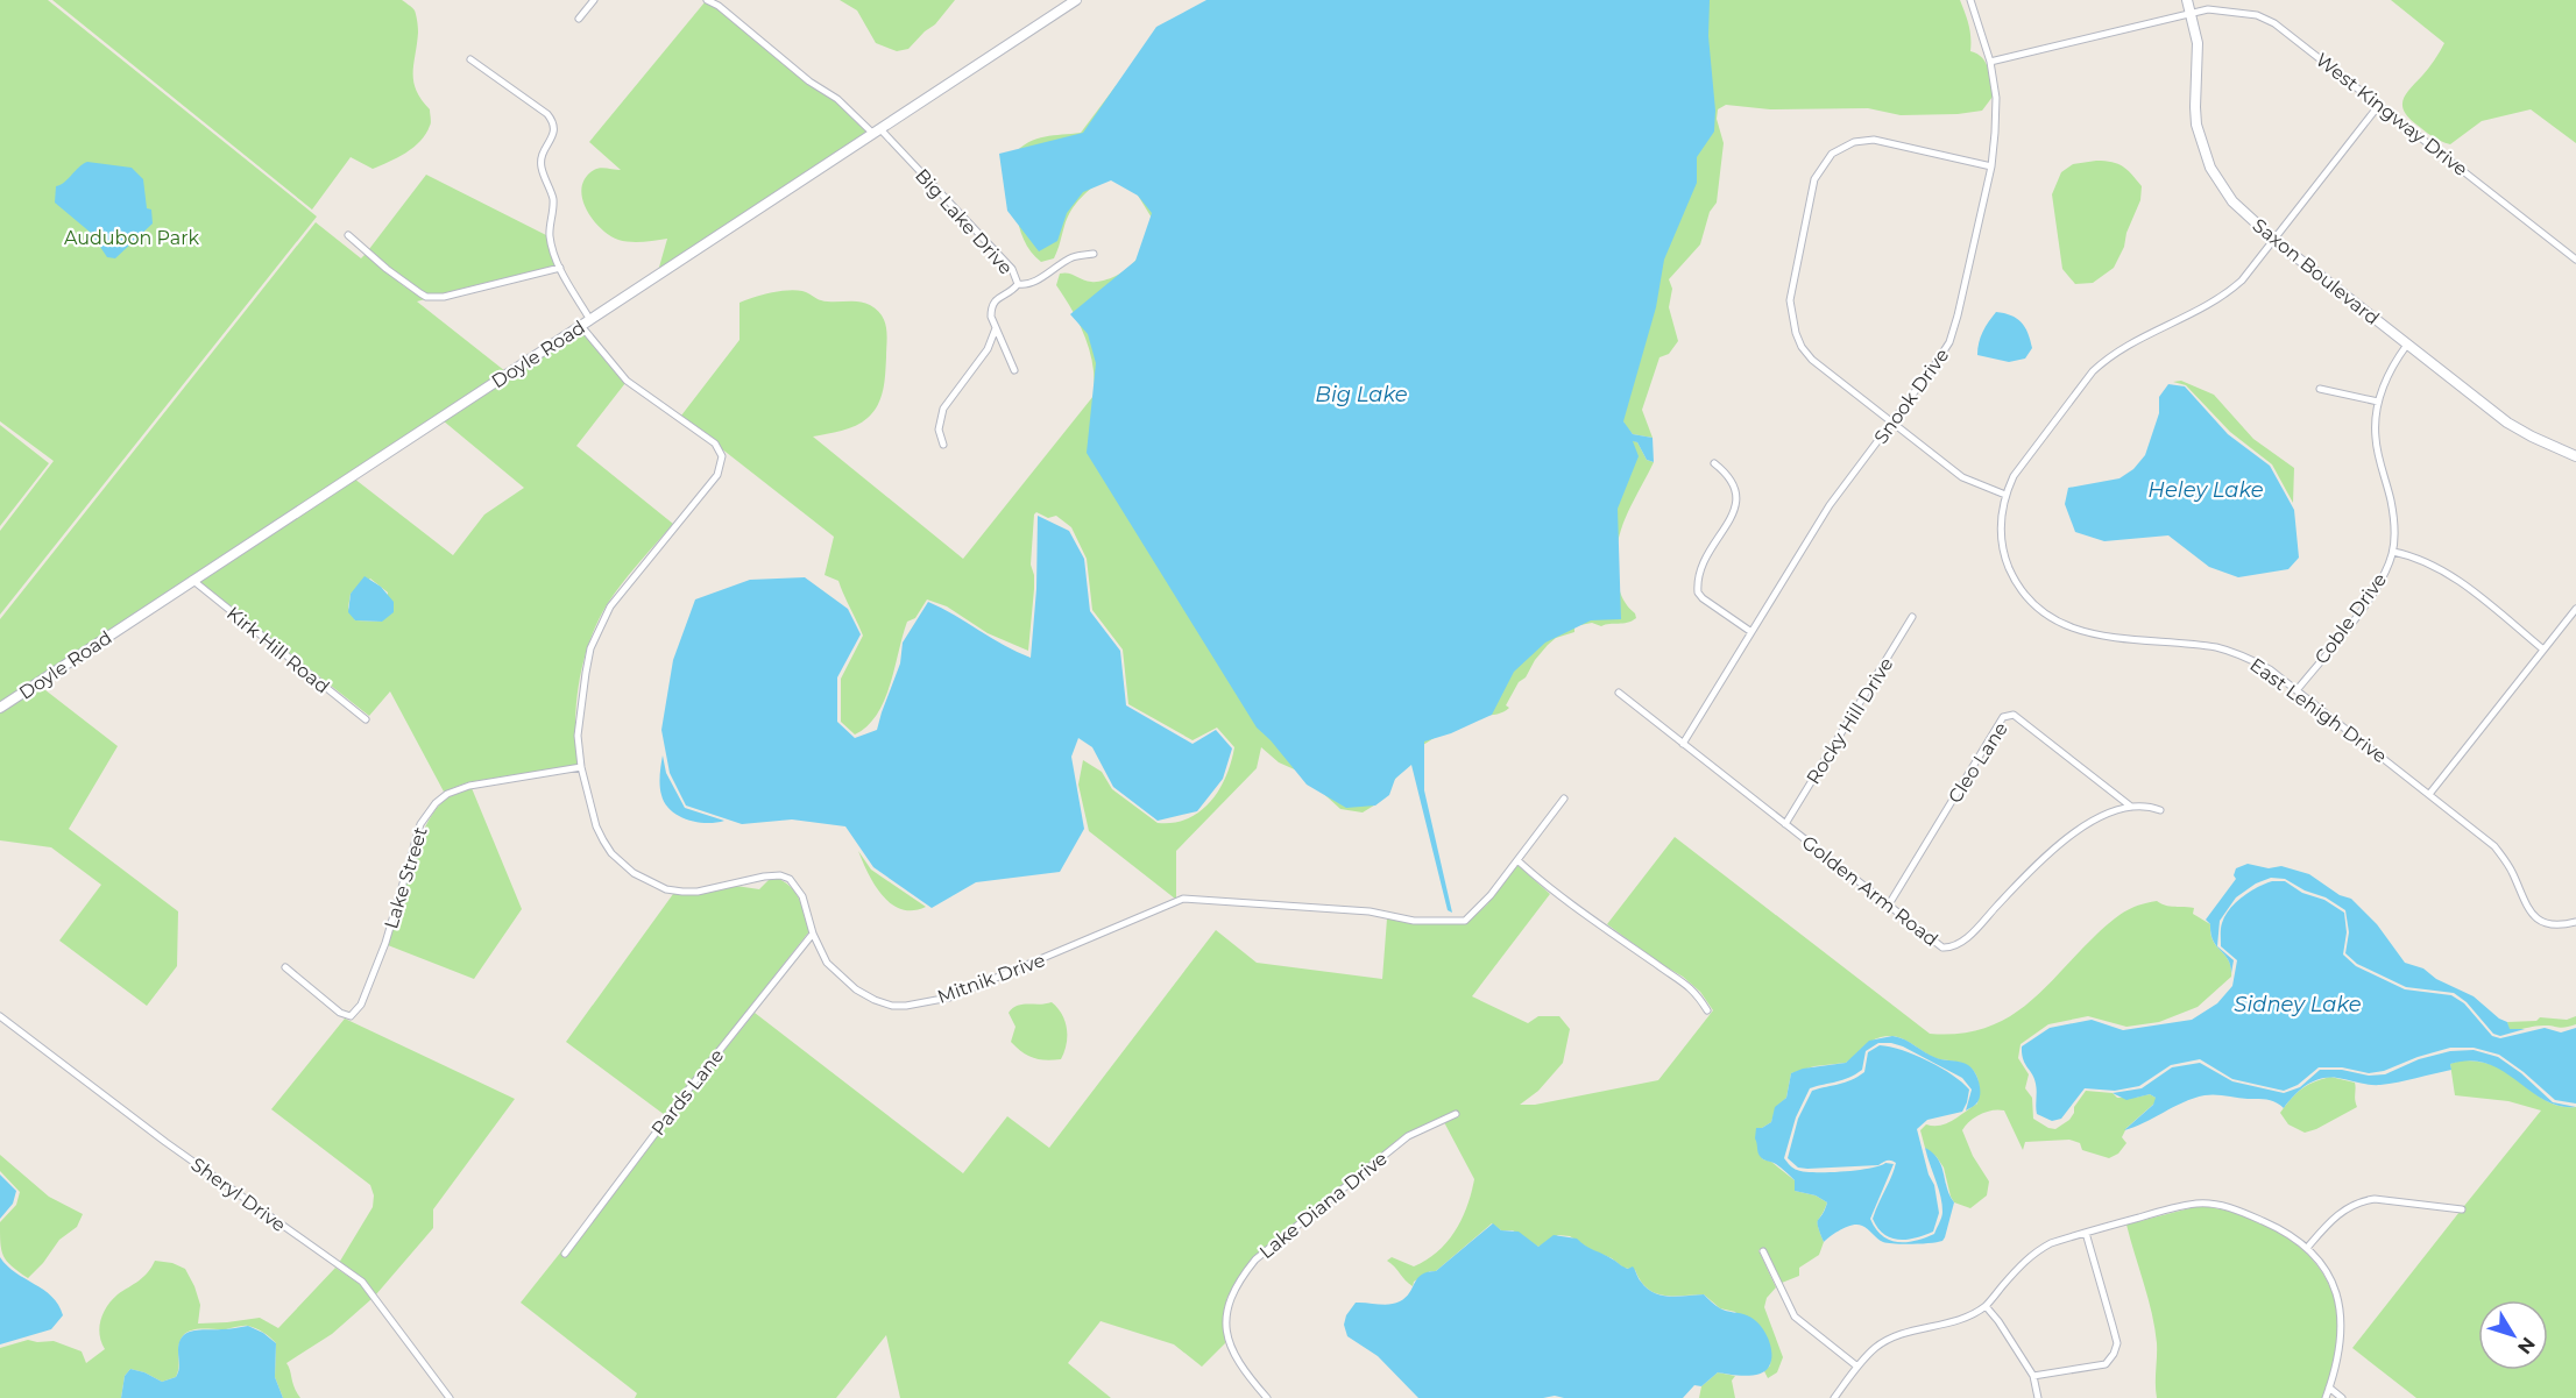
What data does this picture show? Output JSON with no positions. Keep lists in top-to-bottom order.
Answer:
{
  "streets": {
    "main road": ["Saxon Boulevard", "Doyle Road"],
    "street": [
      "West Kingway Drive",
      "Big Lake Drive",
      "Snook Drive",
      "Coble Drive",
      "Kirk Hill Road",
      "East Lehigh Drive",
      "Rocky Hill Drive",
      "Cleo Lane",
      "Lake Street",
      "Golden Arm Road",
      "Mitnik Drive",
      "Pards Lane",
      "Sheryl Drive",
      "Lake Diana Drive"
    ]
  },
  "crossings": [
    ["West Kingway Drive", "Saxon Boulevard"],
    ["West Kingway Drive", "Snook Drive"],
    ["Big Lake Drive", "Doyle Road"],
    ["Saxon Boulevard", "Coble Drive"],
    ["Doyle Road", "Kirk Hill Road"],
    ["Doyle Road", "Mitnik Drive"],
    ["Snook Drive", "Golden Arm Road"],
    ["Coble Drive", "East Lehigh Drive"],
    ["Rocky Hill Drive", "Golden Arm Road"],
    ["Cleo Lane", "Golden Arm Road"],
    ["Lake Street", "Mitnik Drive"],
    ["Mitnik Drive", "Pards Lane"]
  ],
  "water": ["Big Lake", "Heley Lake", "Sidney Lake"],
  "parks": ["Audubon Park"],
  "north": "bottom right"
}
